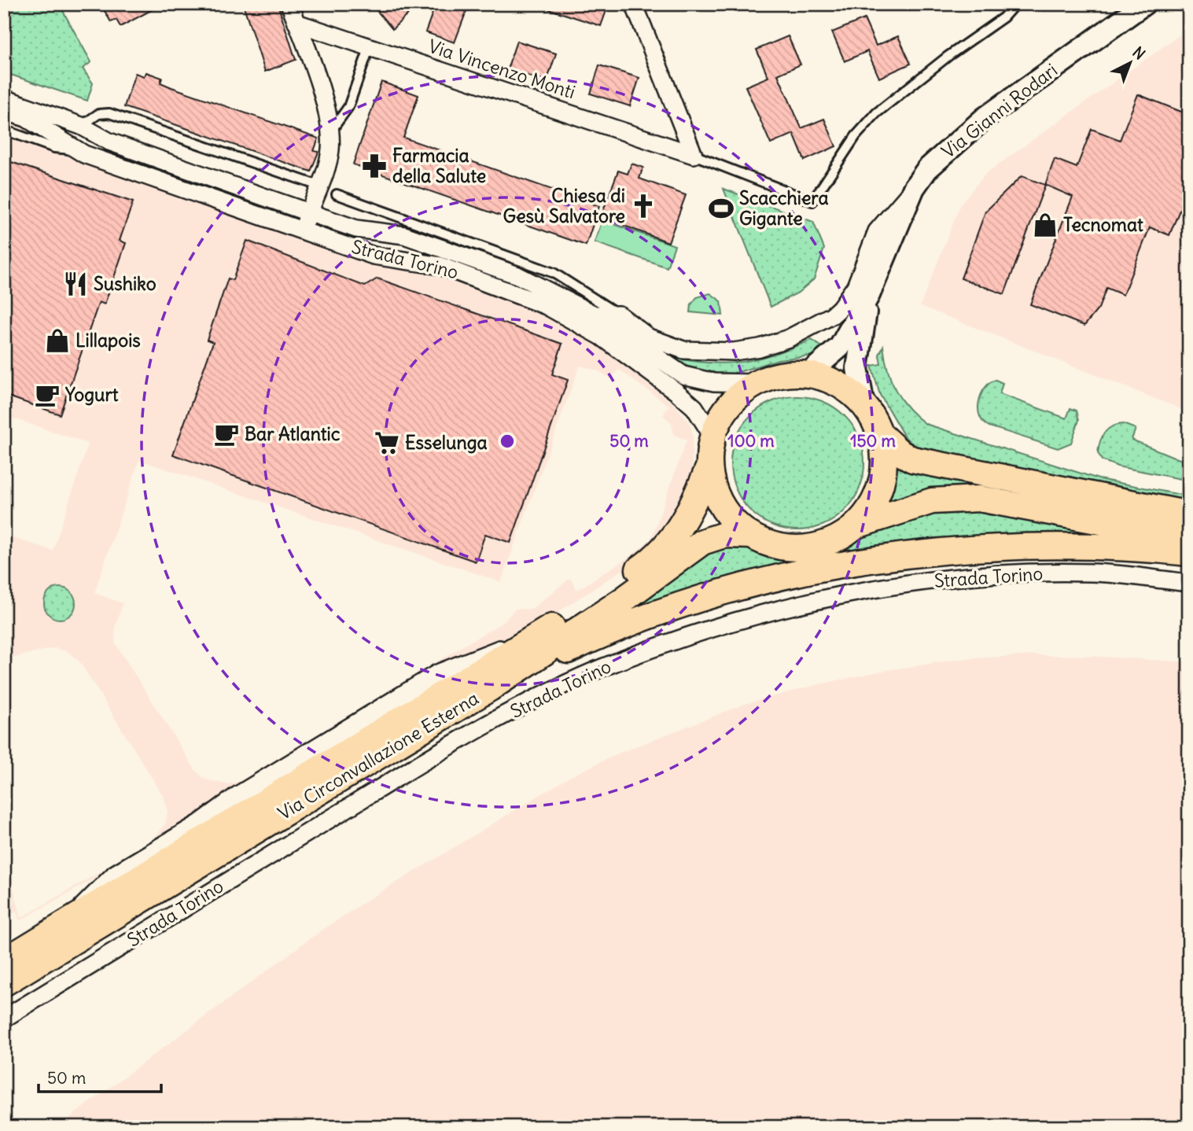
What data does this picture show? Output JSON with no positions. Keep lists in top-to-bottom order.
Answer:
{
  "streets": {
    "main road": ["Via Circonvallazione Esterna"],
    "street": ["Via Vincenzo Monti", "Via Gianni Rodari", "Strada Torino"]
  },
  "crossings": [
    ["Via Gianni Rodari", "Strada Torino"],
    ["Via Gianni Rodari", "Via Circonvallazione Esterna"],
    ["Strada Torino", "Via Circonvallazione Esterna"]
  ],
  "places": {
    "pharmacy": ["Farmacia della Salute"],
    "church": ["Chiesa di Gesù Salvatore"],
    "sports": ["Scacchiera Gigante"],
    "shop": ["Tecnomat", "Lillapois"],
    "restaurant": ["Sushiko"],
    "cafe": ["Yogurt", "Bar Atlantic"],
    "supermarket": ["Esselunga"]
  },
  "scale_bar": "50 m",
  "north": "top right",
  "rings": ["50 m", "100 m", "150 m"]
}
